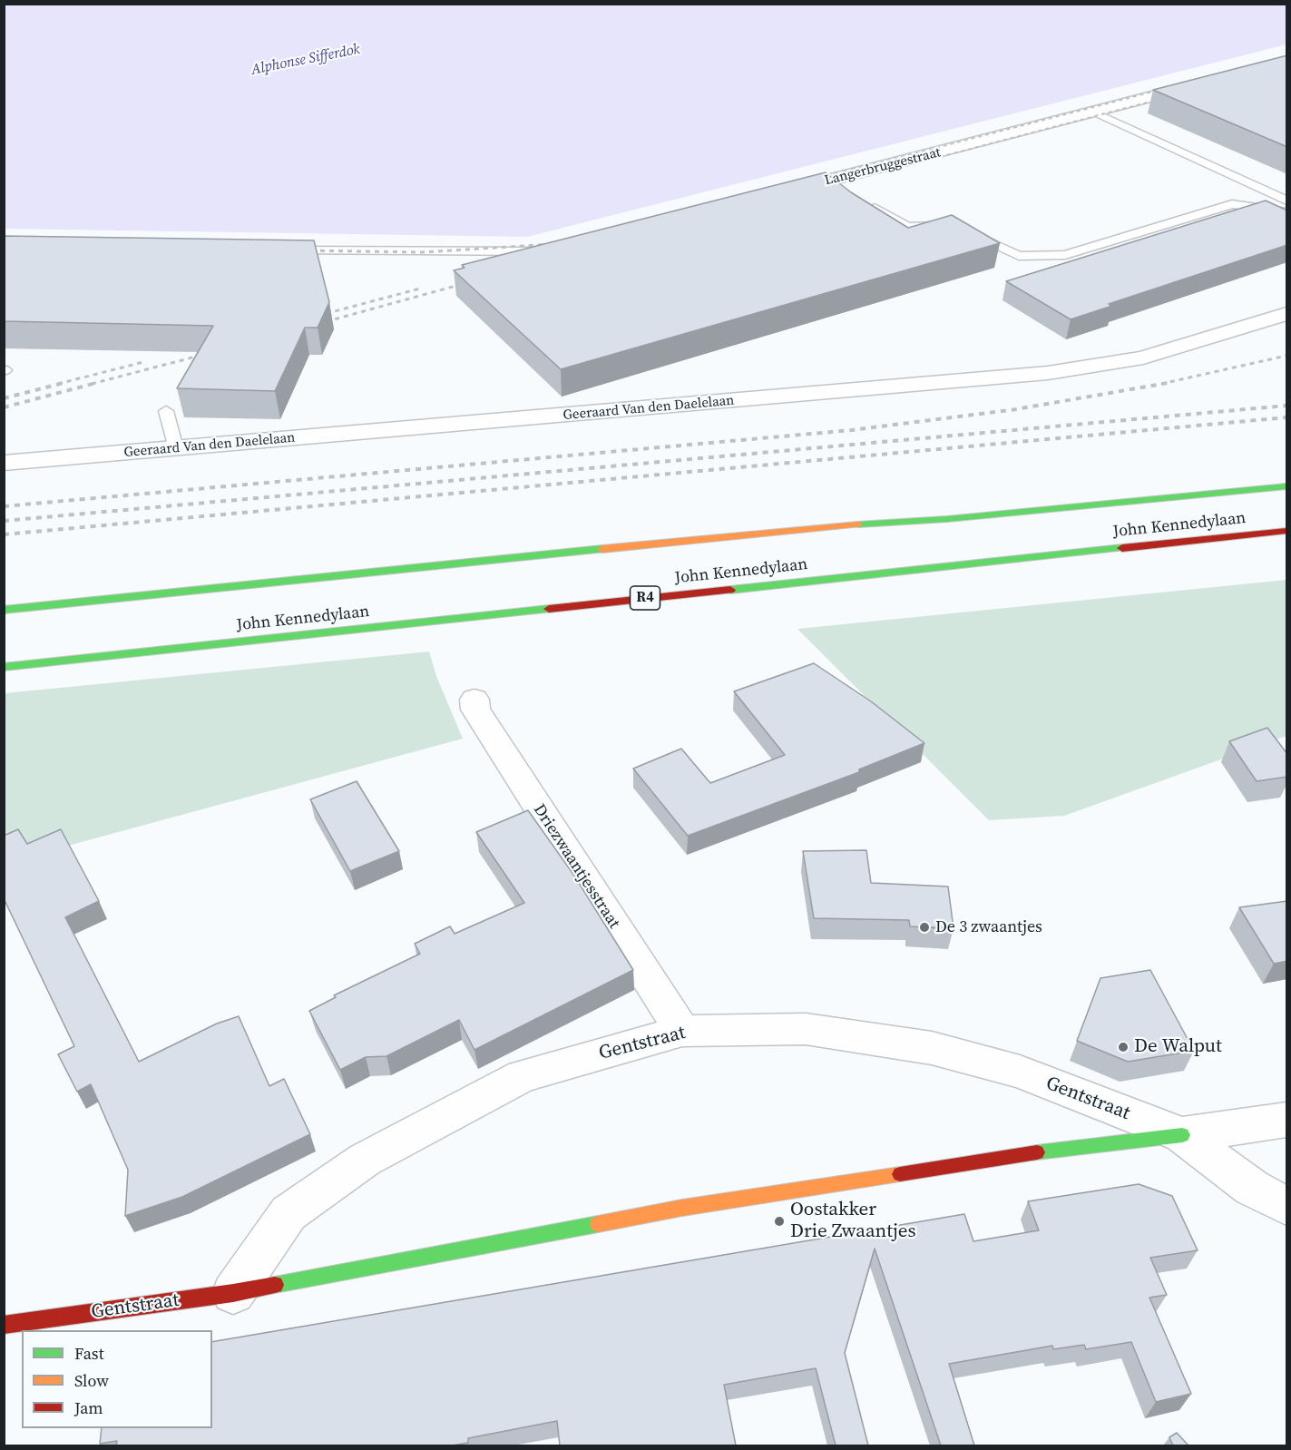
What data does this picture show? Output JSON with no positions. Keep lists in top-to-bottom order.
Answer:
{
  "streets": {
    "main road": ["John Kennedylaan", "R4", "Gentstraat"],
    "street": ["Langerbruggestraat", "Geeraard Van den Daelelaan", "Driezwaantjesstraat"]
  },
  "crossings": [
    ["Driezwaantjesstraat", "Gentstraat"]
  ],
  "water": ["Alphonse Sifferdok"],
  "places": ["De 3 zwaantjes", "De Walput", "Oostakker Drie Zwaantjes"],
  "legend": ["Fast", "Slow", "Jam"]
}
